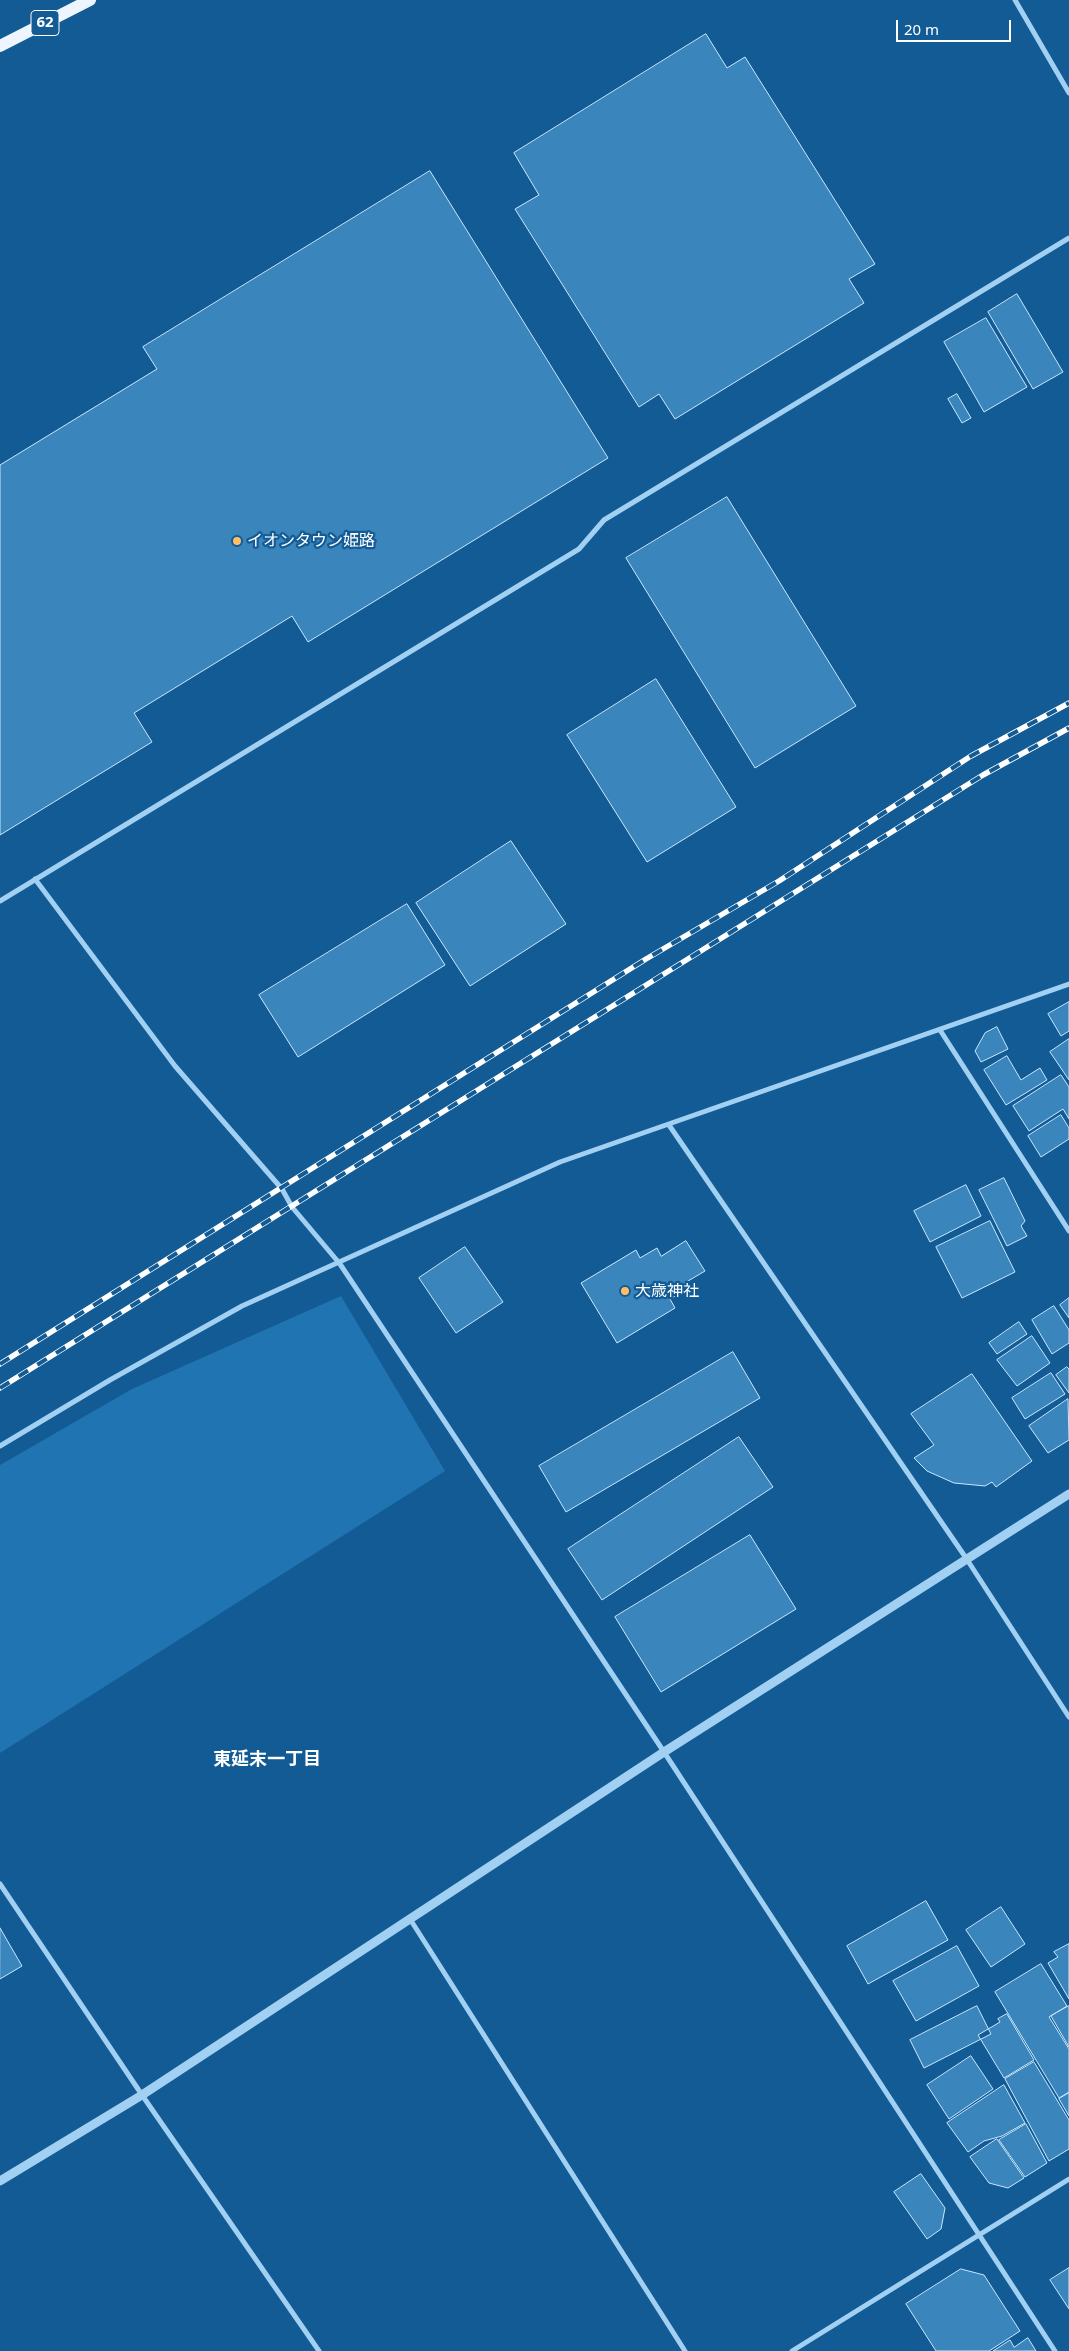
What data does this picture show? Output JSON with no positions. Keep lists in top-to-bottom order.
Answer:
{
  "streets": {
    "main road": ["62"]
  },
  "districts": ["東延末一丁目"],
  "places": ["イオンタウン姫路", "大歳神社"],
  "scale_bar": "20 m"
}
